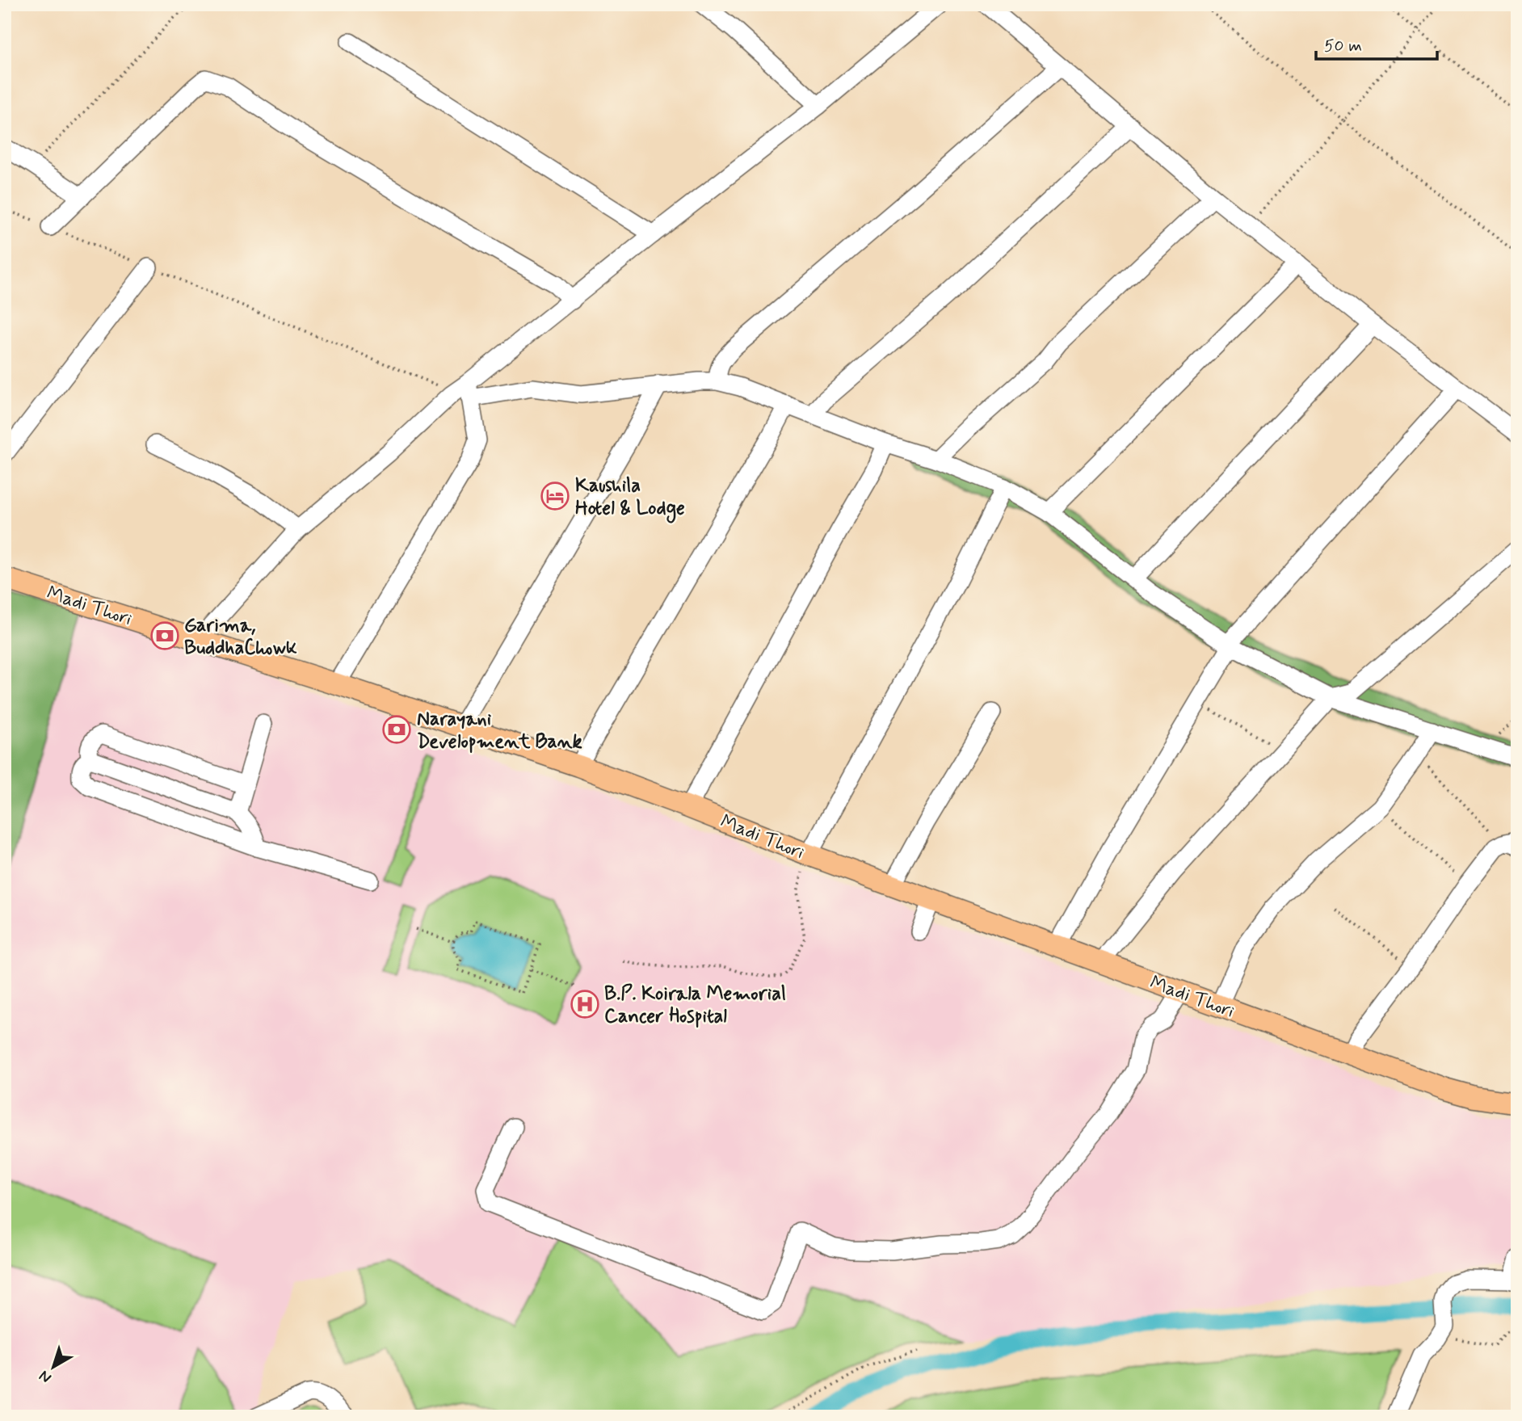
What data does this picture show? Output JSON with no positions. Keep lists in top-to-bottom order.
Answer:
{
  "streets": {
    "main road": ["Madi Thori"]
  },
  "places": {
    "hotel": ["Kaushila Hotel & Lodge"],
    "bank": ["Garima, BuddhaChowk", "Narayani Development Bank"],
    "hospital": ["B.P. Koirala Memorial Cancer Hospital"]
  },
  "scale_bar": "50 m",
  "north": "bottom left"
}
